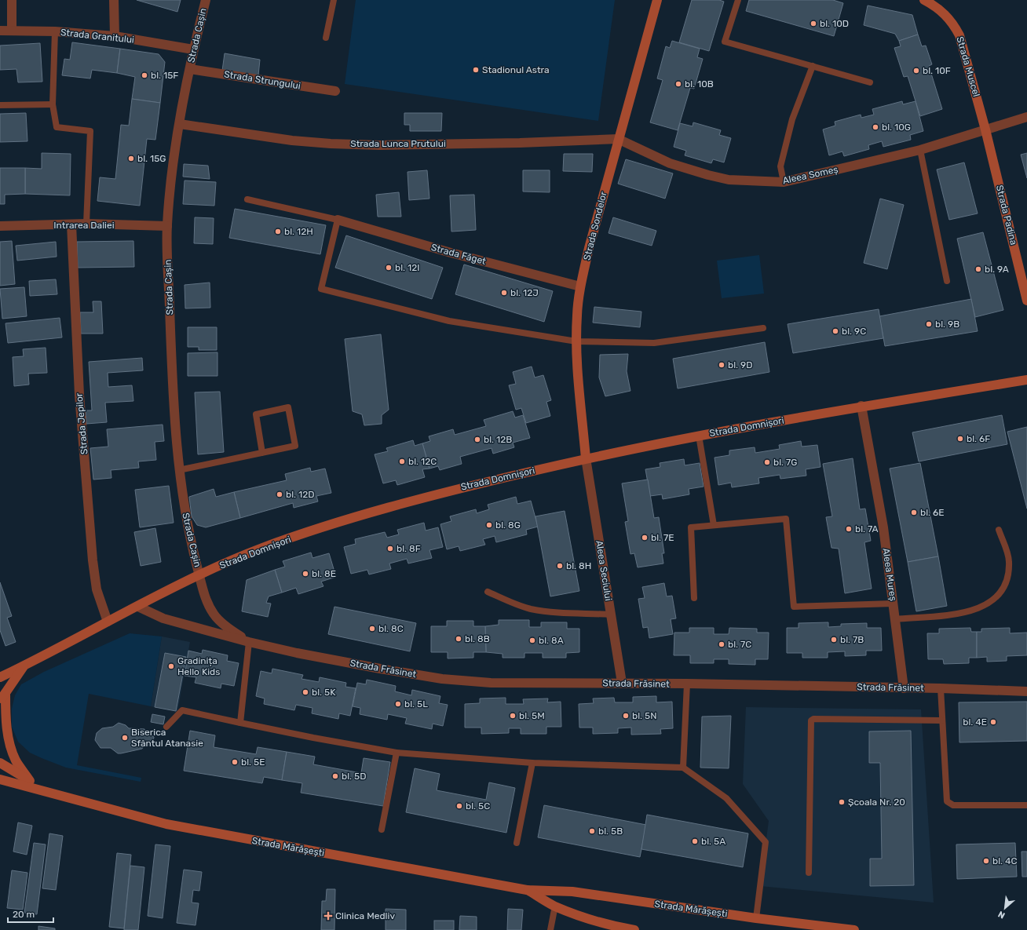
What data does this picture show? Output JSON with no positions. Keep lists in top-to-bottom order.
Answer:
{
  "streets": {
    "street": [
      "Strada Cașin",
      "Strada Granitului",
      "Strada Muscel",
      "Strada Strungului",
      "Strada Lunca Prutului",
      "Aleea Someș",
      "Strada Padina",
      "Intrarea Daliei",
      "Strada Sondelor",
      "Strada Făget",
      "Strada Jepilor",
      "Strada Domnișori",
      "Aleea Seciului",
      "Aleea Mureș",
      "Strada Frăsinet",
      "Strada Mărășești"
    ]
  },
  "crossings": [
    ["Strada Cașin", "Strada Granitului"],
    ["Strada Cașin", "Strada Strungului"],
    ["Strada Cașin", "Strada Lunca Prutului"],
    ["Strada Cașin", "Intrarea Daliei"],
    ["Strada Cașin", "Strada Domnișori"],
    ["Strada Cașin", "Strada Frăsinet"],
    ["Strada Muscel", "Aleea Someș"],
    ["Strada Muscel", "Strada Padina"],
    ["Strada Lunca Prutului", "Aleea Someș"],
    ["Strada Lunca Prutului", "Strada Sondelor"],
    ["Aleea Someș", "Strada Padina"],
    ["Aleea Someș", "Strada Sondelor"],
    ["Intrarea Daliei", "Strada Jepilor"],
    ["Strada Sondelor", "Strada Făget"],
    ["Strada Sondelor", "Strada Domnișori"],
    ["Strada Sondelor", "Aleea Seciului"],
    ["Strada Jepilor", "Strada Domnișori"],
    ["Strada Domnișori", "Aleea Seciului"],
    ["Strada Domnișori", "Aleea Mureș"],
    ["Strada Domnișori", "Strada Frăsinet"],
    ["Aleea Seciului", "Strada Frăsinet"],
    ["Aleea Mureș", "Strada Frăsinet"]
  ],
  "places": {
    "other": [
      "bl. 10D",
      "Stadionul Astra",
      "bl. 10F",
      "bl. 15F",
      "bl. 10B",
      "bl. 10G",
      "bl. 15G",
      "bl. 12H",
      "bl. 12I",
      "bl. 9A",
      "bl. 12J",
      "bl. 9B",
      "bl. 9C",
      "bl. 9D",
      "bl. 6F",
      "bl. 12B",
      "bl. 12C",
      "bl. 7G",
      "bl. 12D",
      "bl. 6E",
      "bl. 8G",
      "bl. 7A",
      "bl. 7E",
      "bl. 8F",
      "bl. 8H",
      "bl. 8E",
      "bl. 8C",
      "bl. 8B",
      "bl. 7B",
      "bl. 8A",
      "bl. 7C",
      "Gradinița Hello Kids",
      "bl. 5K",
      "bl. 5L",
      "bl. 5M",
      "bl. 5N",
      "bl. 4E",
      "Biserica Sfântul Atanasie",
      "bl. 5E",
      "bl. 5D",
      "Școala Nr. 20",
      "bl. 5C",
      "bl. 5B",
      "bl. 5A",
      "bl. 4C"
    ],
    "health": ["Clinica Medliv"]
  },
  "scale_bar": "20 m",
  "north": "bottom left"
}
